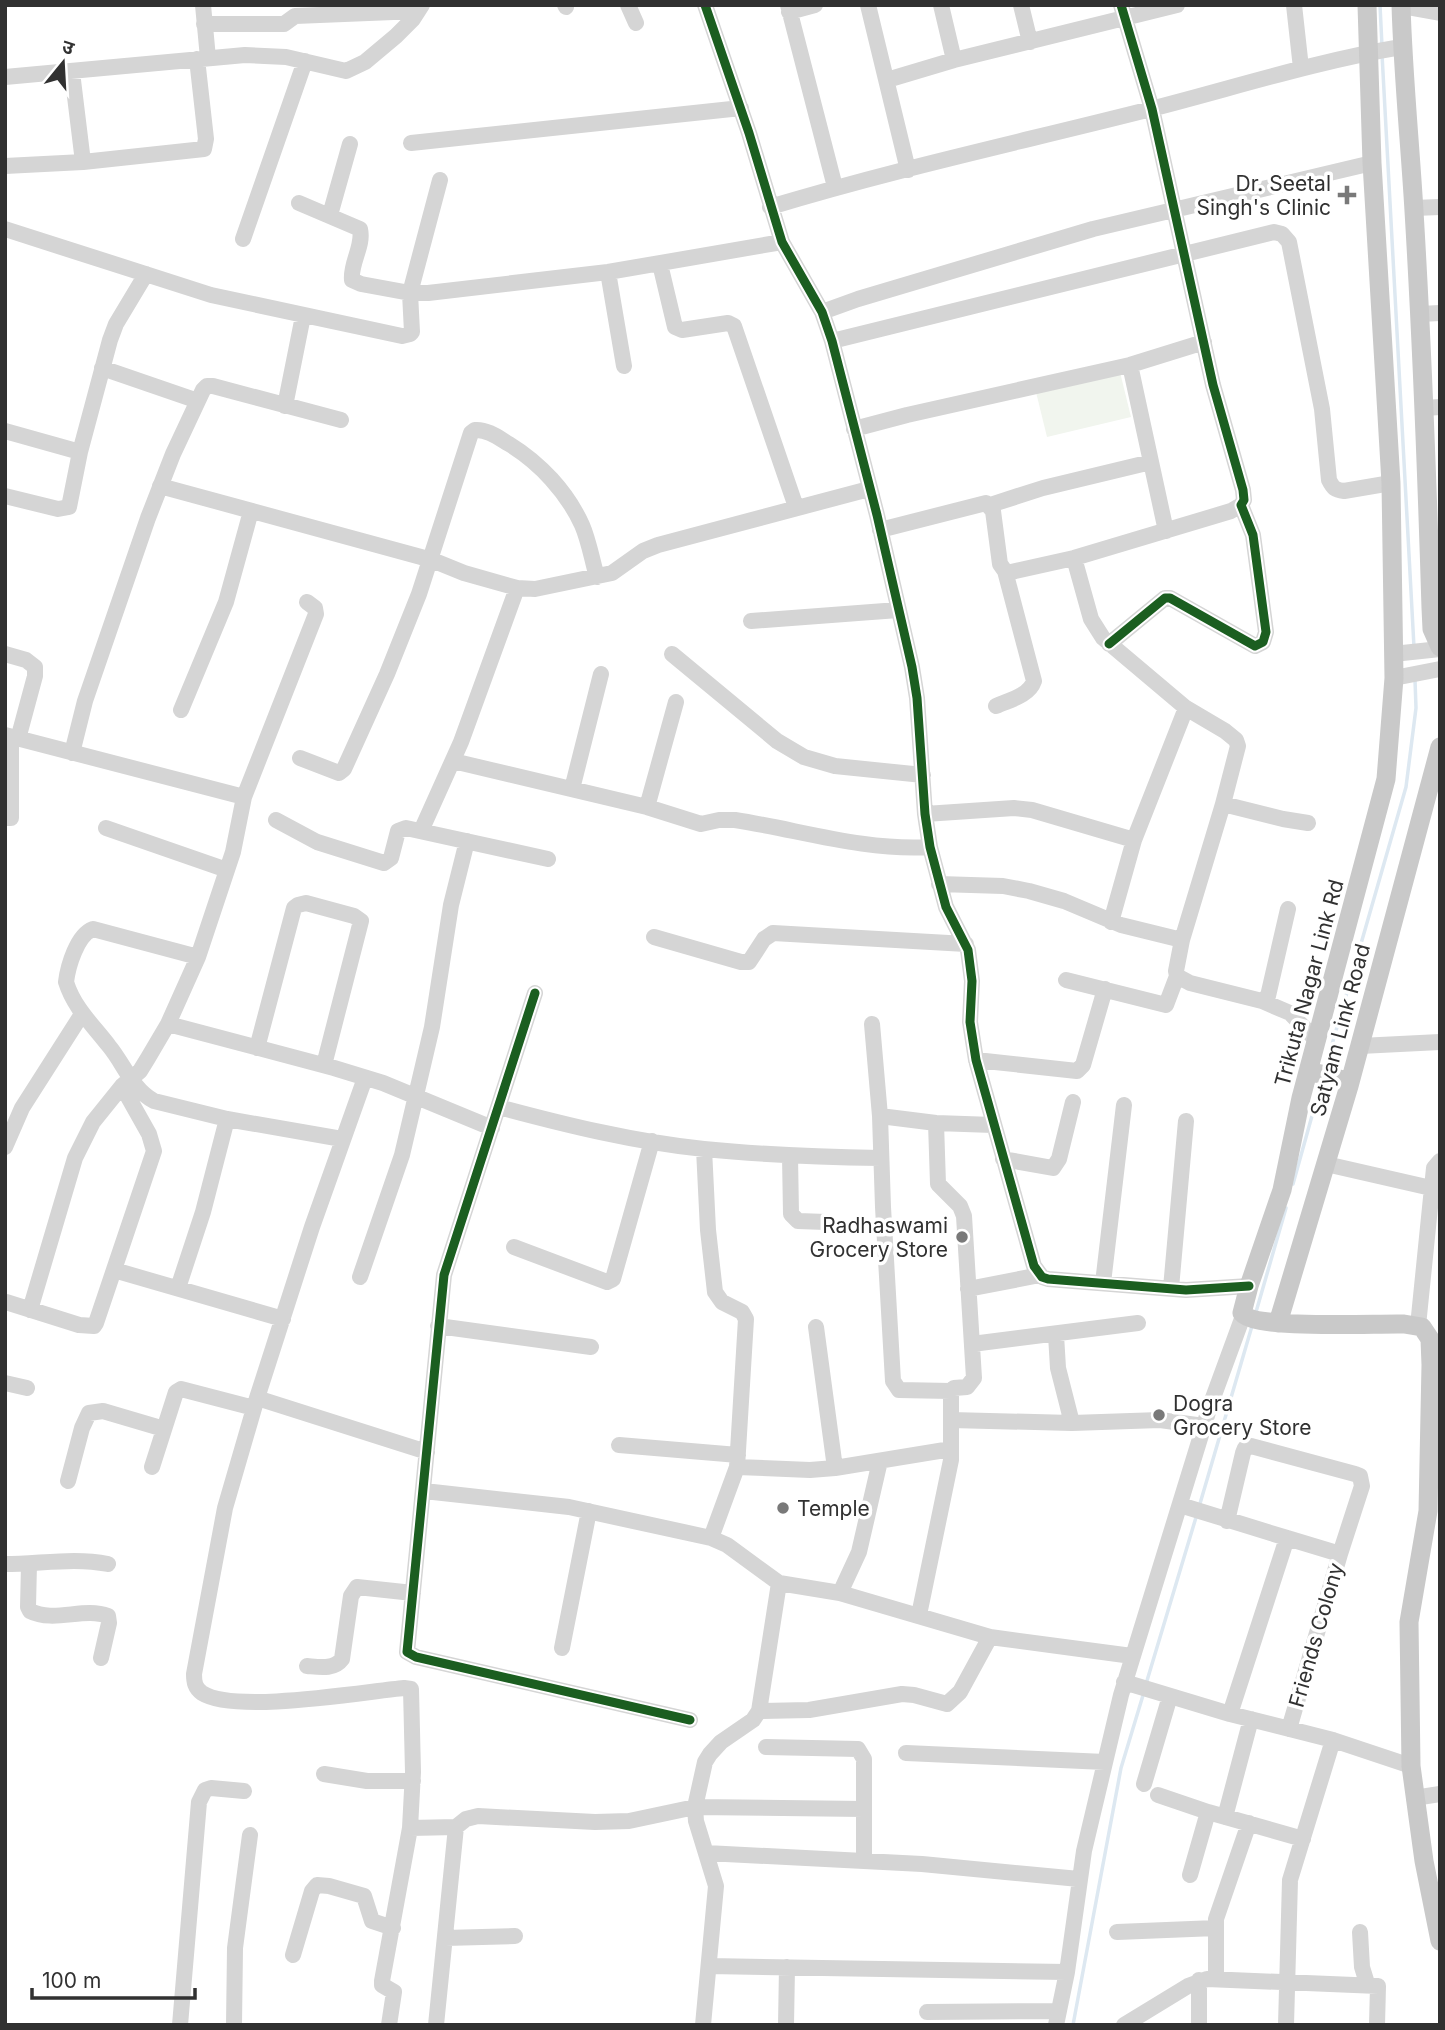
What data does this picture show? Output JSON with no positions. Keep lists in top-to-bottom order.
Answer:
{
  "streets": {
    "main road": ["Trikuta Nagar Link Rd", "Satyam Link Road"],
    "street": ["Friends Colony"]
  },
  "crossings": [
    ["Trikuta Nagar Link Rd", "Satyam Link Road"]
  ],
  "places": {
    "health": ["Dr. Seetal Singh's Clinic"],
    "other": ["Radhaswami Grocery Store", "Dogra Grocery Store", "Temple"]
  },
  "scale_bar": "100 m",
  "north": "top"
}
